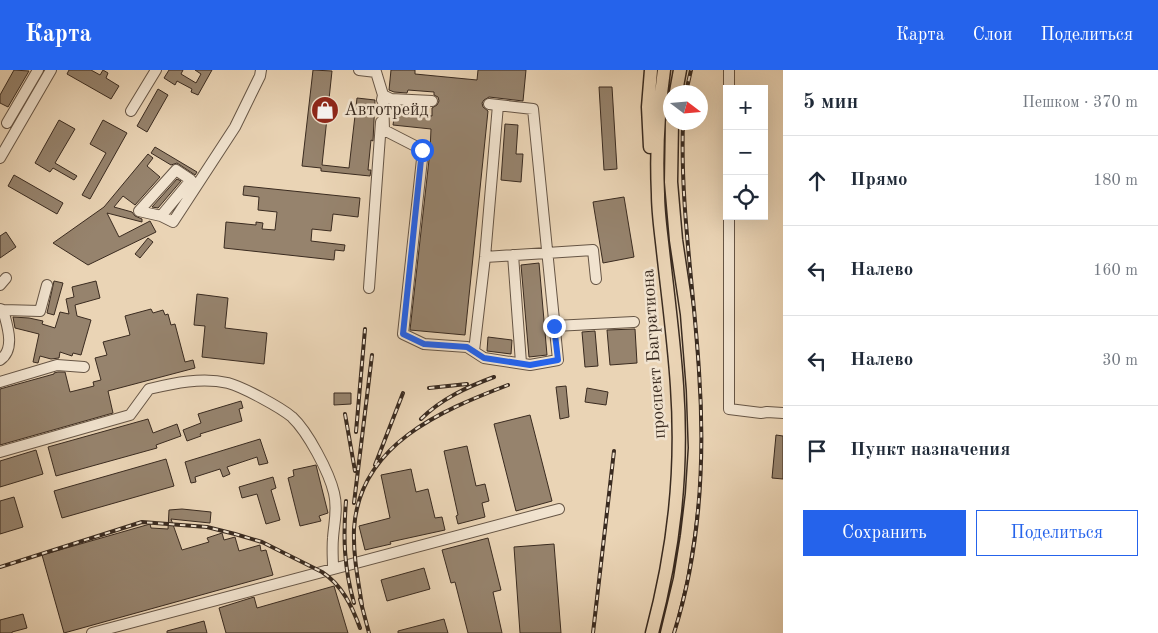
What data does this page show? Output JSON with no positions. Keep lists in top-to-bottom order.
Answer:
{
  "streets": {
    "main road": ["проспект Багратиона"]
  },
  "places": {
    "shop": ["Автотрейд"]
  },
  "north": "right",
  "page": {
    "header": "Карта",
    "nav": ["Карта", "Слои", "Поделиться"],
    "heading": ["5 мин", "Пешком · 370 m"],
    "map_buttons": ["+", "−"],
    "list": [
      ["Прямо", "180 m"],
      ["Налево", "160 m"],
      ["Налево", "30 m"],
      "Пункт назначения"
    ],
    "buttons": ["Сохранить", "Поделиться"]
  }
}
